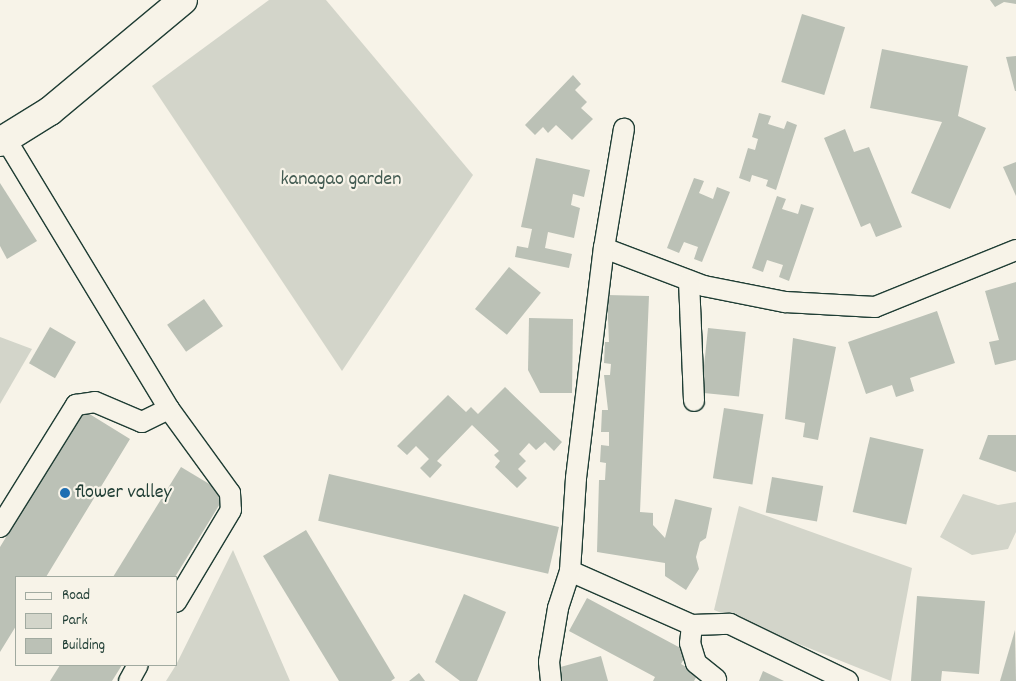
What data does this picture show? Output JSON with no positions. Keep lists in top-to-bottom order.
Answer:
{
  "parks": ["kanagao garden"],
  "places": ["flower valley"],
  "legend": ["Road", "Park", "Building"]
}
